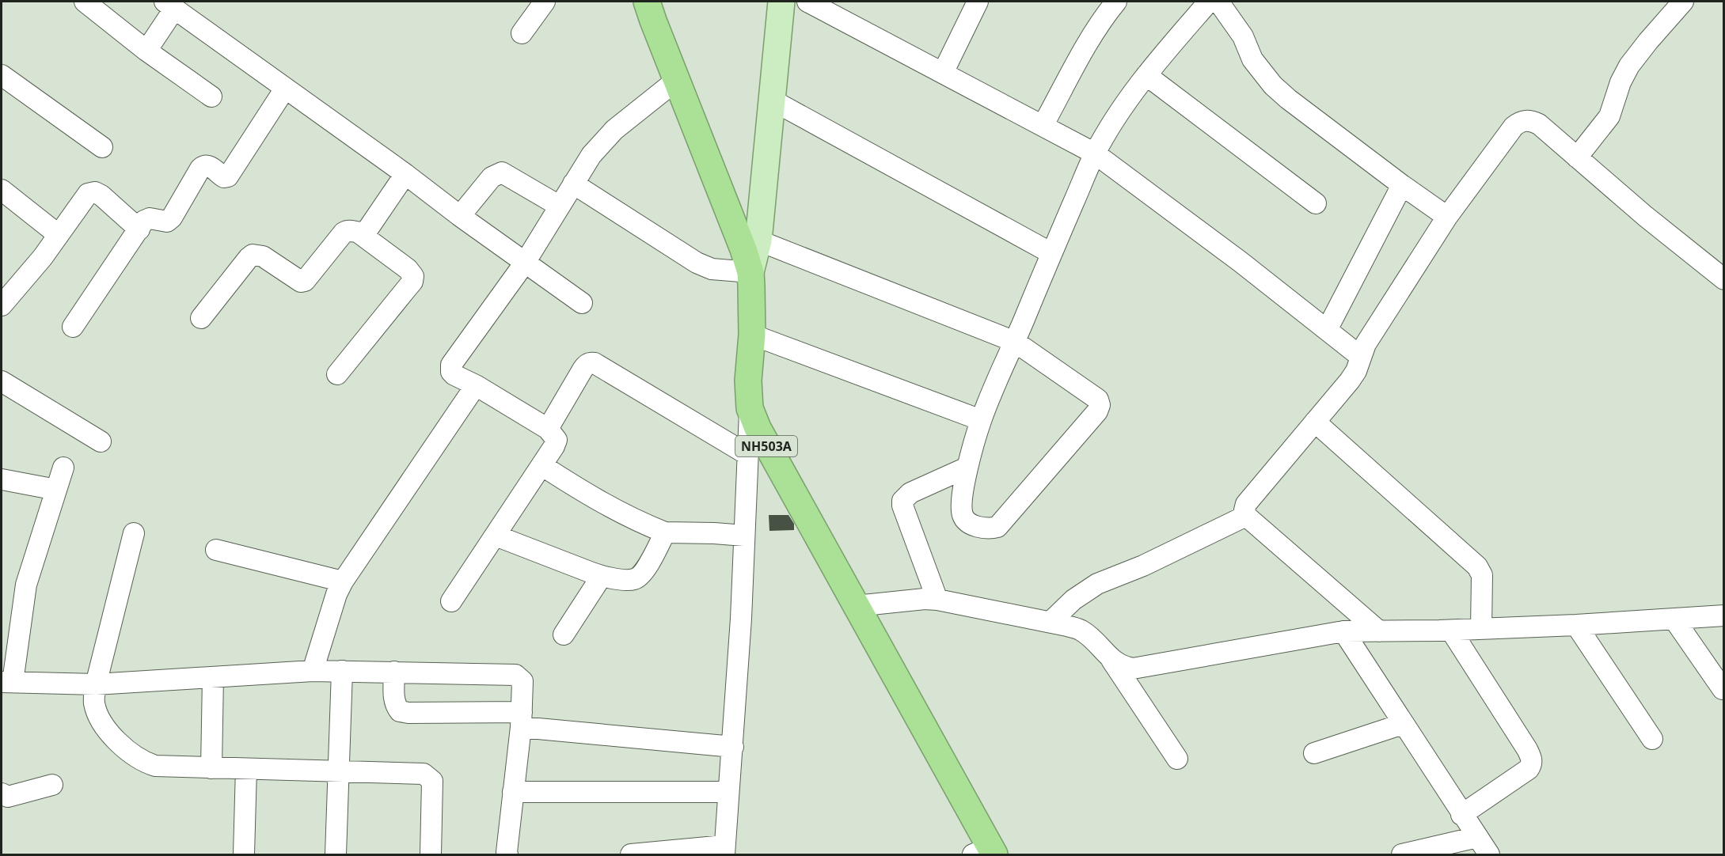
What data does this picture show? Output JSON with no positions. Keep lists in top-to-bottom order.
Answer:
{
  "streets": {
    "highway": ["NH503A"]
  }
}
